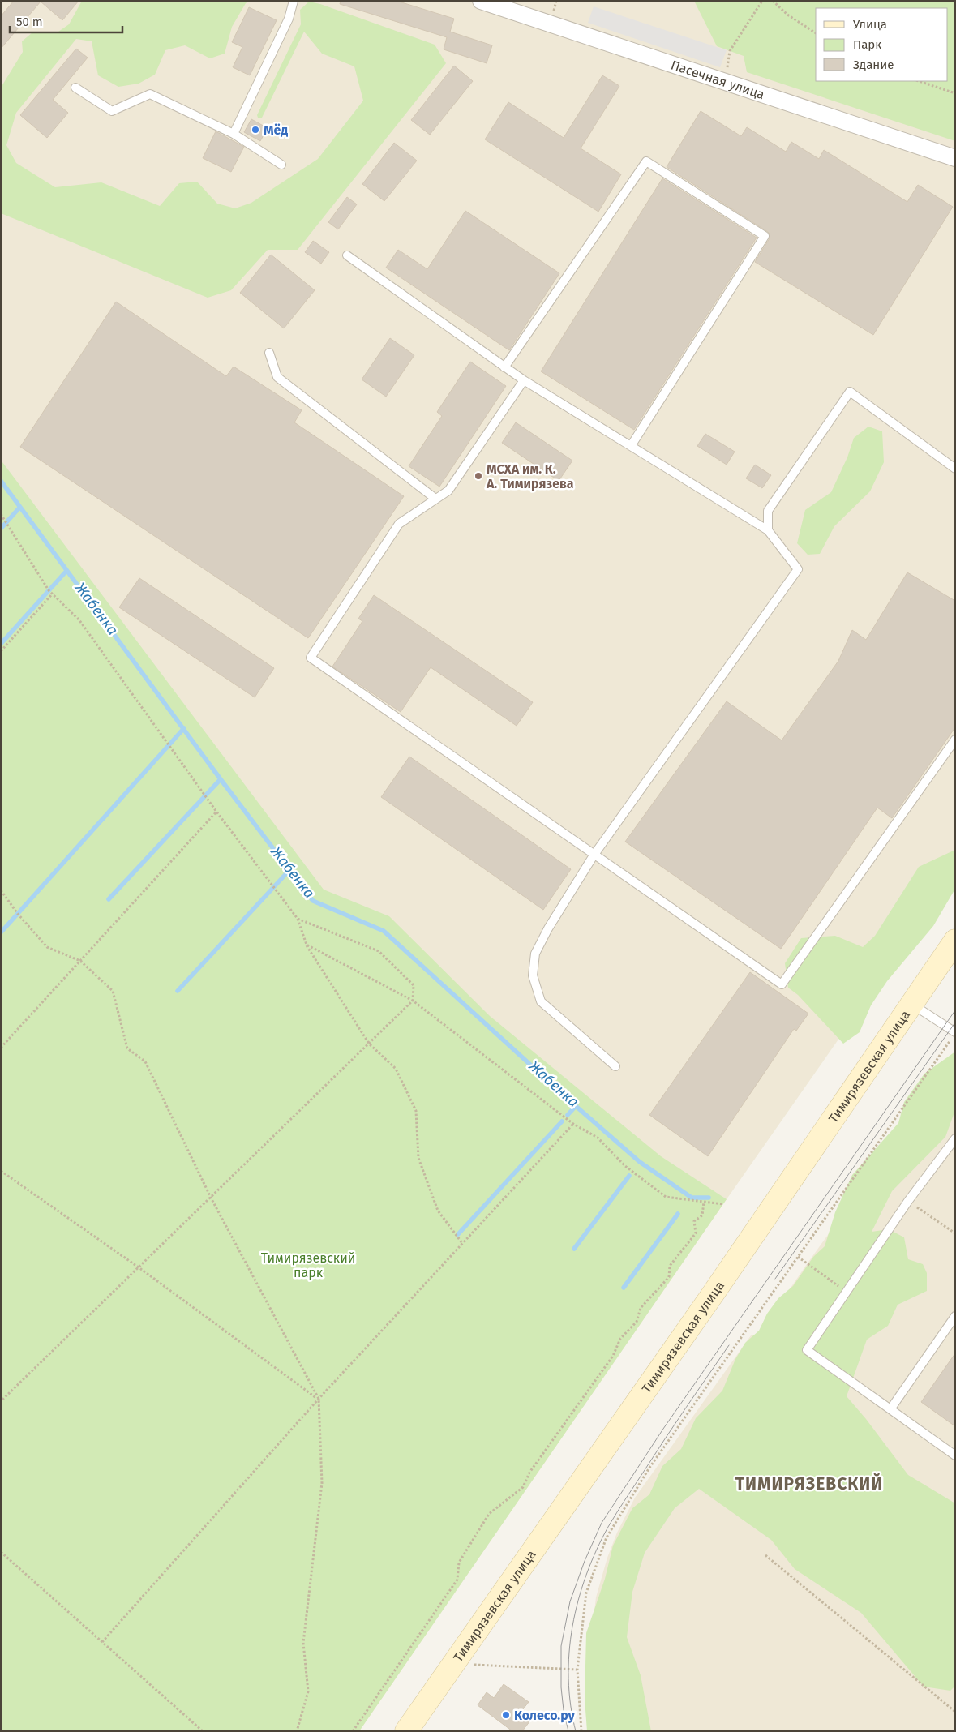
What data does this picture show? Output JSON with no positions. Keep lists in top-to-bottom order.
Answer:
{
  "streets": {
    "main road": ["Тимирязевская улица"],
    "street": ["Пасечная улица"]
  },
  "districts": ["ТИМИРЯЗЕВСКИЙ"],
  "water": ["Жабенка"],
  "parks": ["Тимирязевский парк"],
  "places": ["Мёд", "МСХА им. К. А. Тимирязева", "Колесо.ру"],
  "legend": ["Улица", "Парк", "Здание"],
  "scale_bar": "50 m"
}
